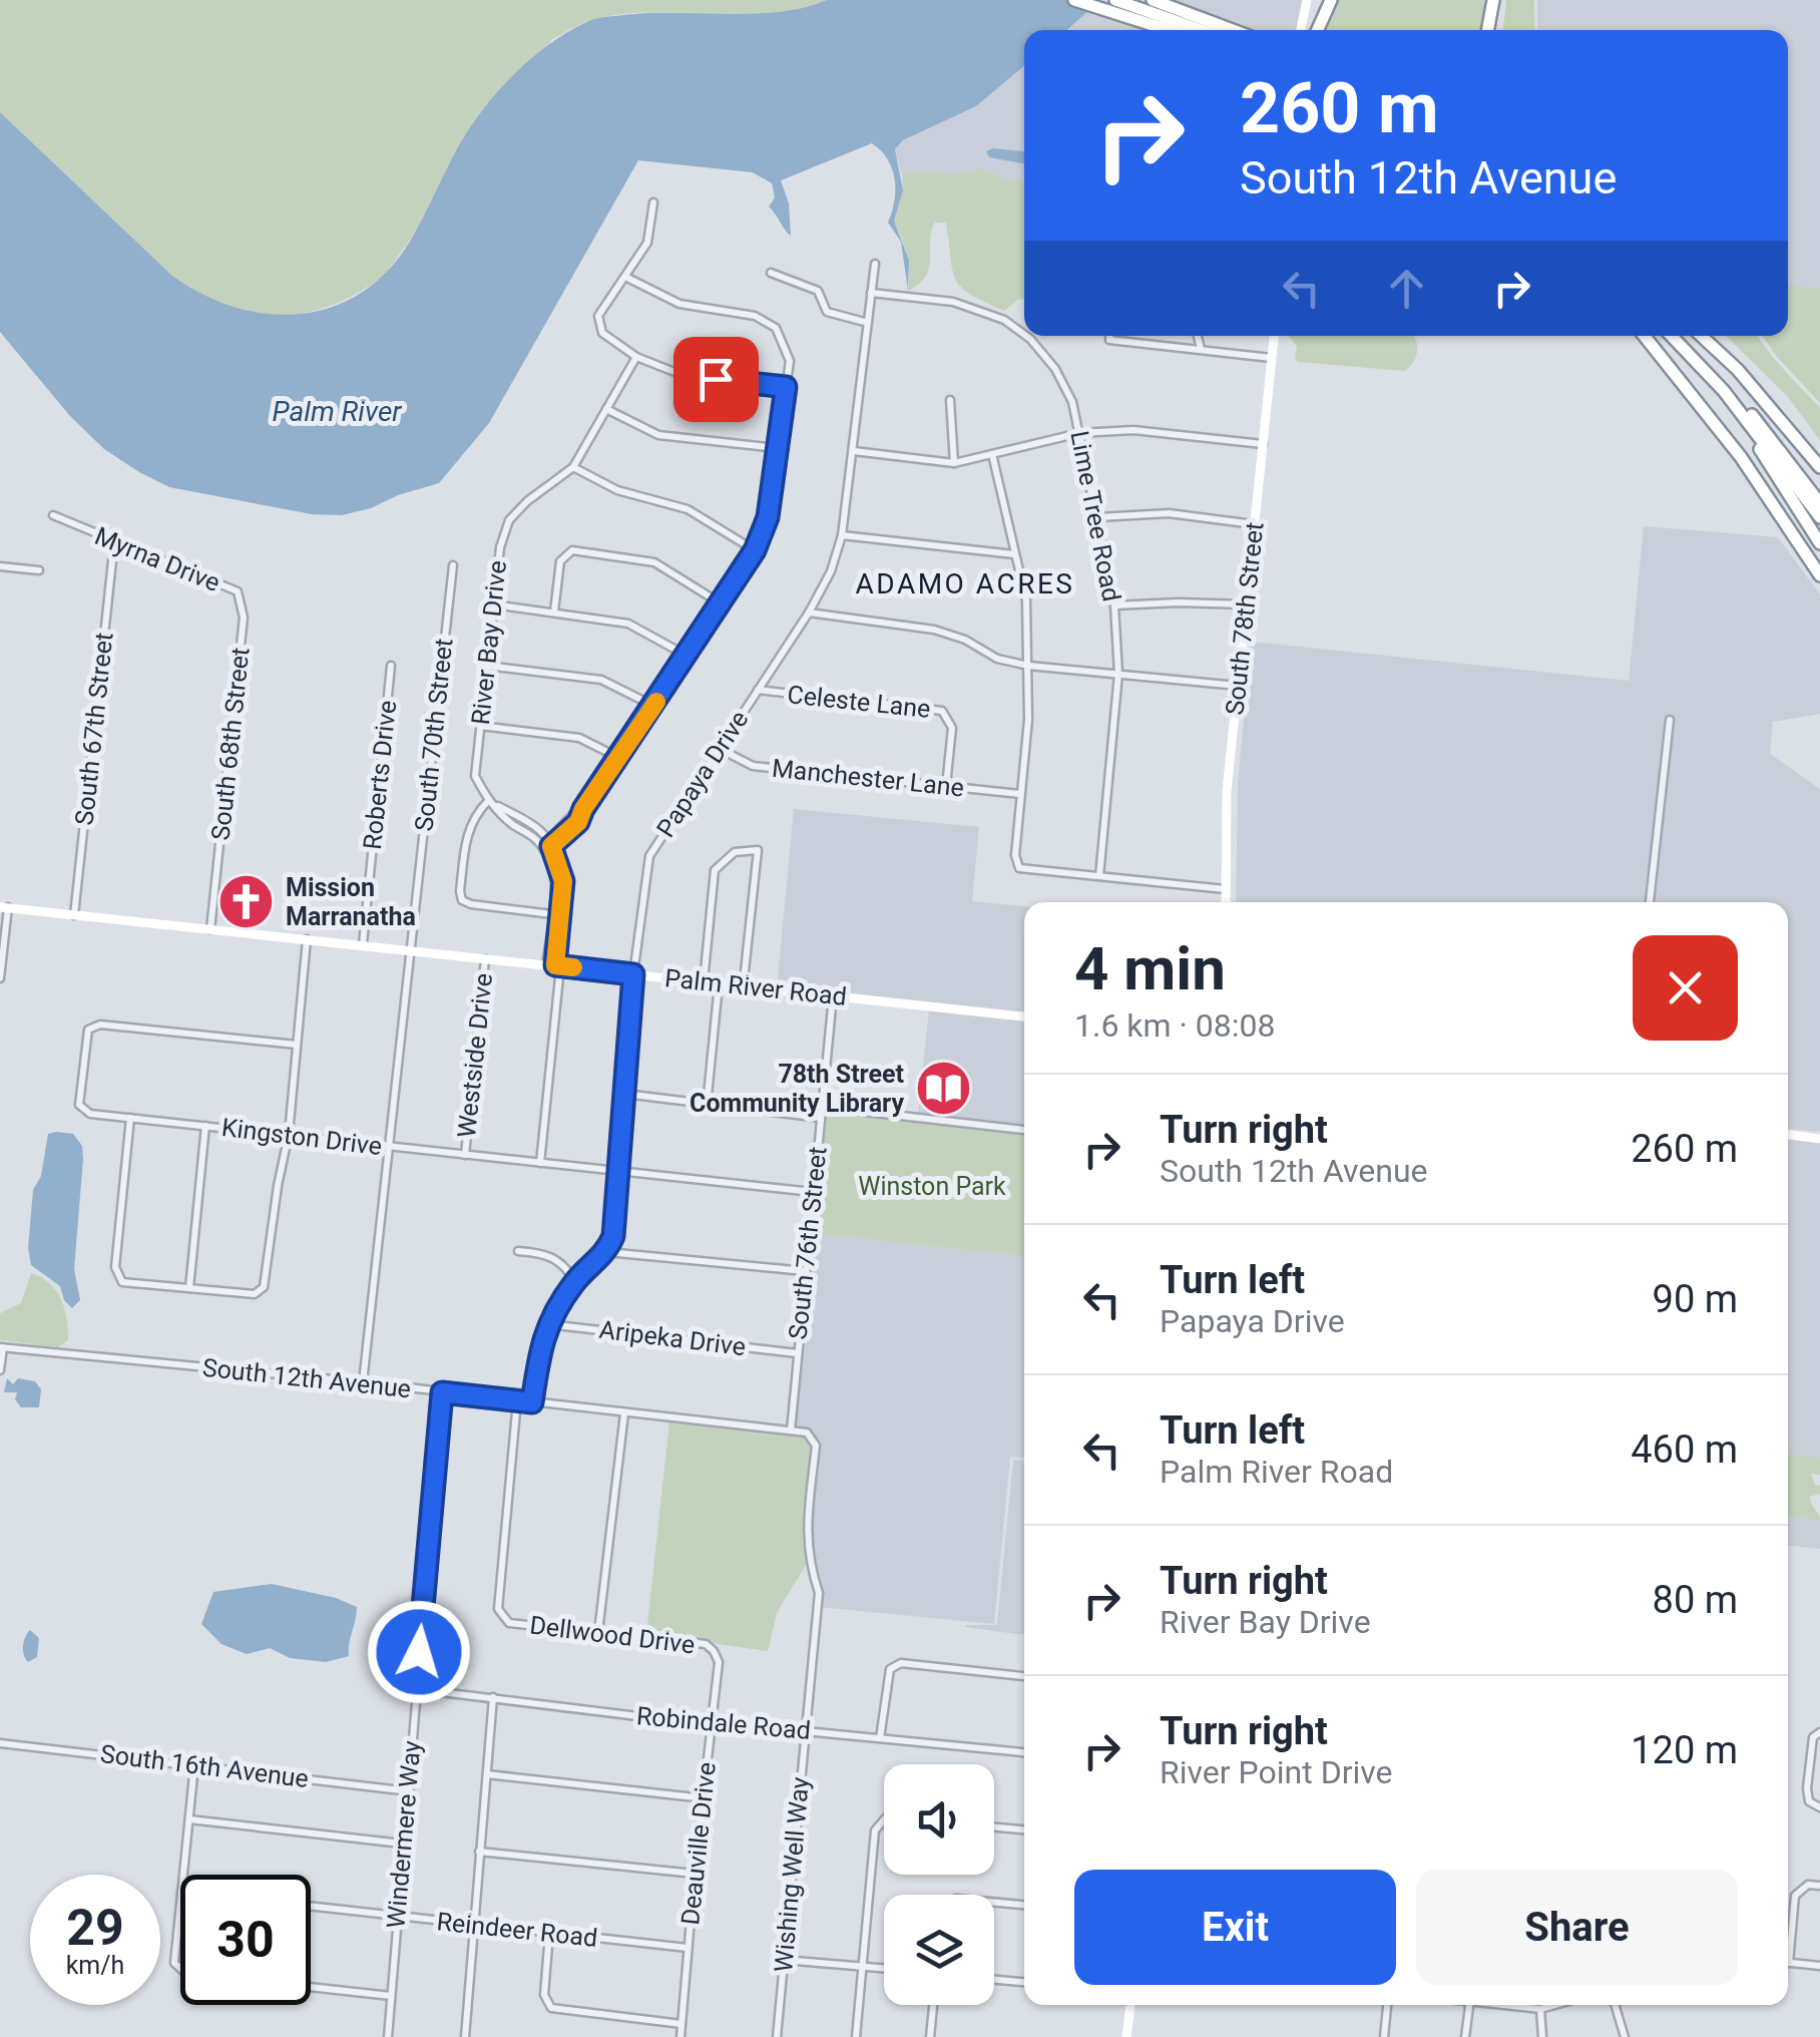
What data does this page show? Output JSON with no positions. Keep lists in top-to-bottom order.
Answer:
{
  "streets": {
    "street": [
      "Lime Tree Road",
      "Myrna Drive",
      "South 78th Street",
      "River Bay Drive",
      "Celeste Lane",
      "South 67th Street",
      "South 70th Street",
      "South 68th Street",
      "Papaya Drive",
      "Roberts Drive",
      "Manchester Lane",
      "Palm River Road",
      "Westside Drive",
      "Kingston Drive",
      "South 76th Street",
      "Aripeka Drive",
      "South 12th Avenue",
      "Dellwood Drive",
      "Robindale Road",
      "South 16th Avenue",
      "Windermere Way",
      "Deauville Drive",
      "Wishing Well Way",
      "Reindeer Road"
    ]
  },
  "crossings": [
    ["Lime Tree Road", "Papaya Drive"],
    ["Myrna Drive", "South 67th Street"],
    ["Myrna Drive", "South 68th Street"],
    ["Celeste Lane", "Papaya Drive"],
    ["Celeste Lane", "Manchester Lane"],
    ["South 67th Street", "Palm River Road"],
    ["South 70th Street", "Palm River Road"],
    ["South 70th Street", "Kingston Drive"],
    ["South 70th Street", "South 12th Avenue"],
    ["South 68th Street", "Palm River Road"],
    ["Papaya Drive", "Manchester Lane"],
    ["Papaya Drive", "Palm River Road"],
    ["Papaya Drive", "Kingston Drive"],
    ["Roberts Drive", "Palm River Road"],
    ["Palm River Road", "Westside Drive"],
    ["Palm River Road", "South 76th Street"],
    ["Westside Drive", "Kingston Drive"],
    ["Kingston Drive", "South 76th Street"],
    ["South 76th Street", "Aripeka Drive"],
    ["South 76th Street", "South 12th Avenue"],
    ["South 76th Street", "Wishing Well Way"],
    ["South 12th Avenue", "Dellwood Drive"],
    ["South 12th Avenue", "Windermere Way"],
    ["South 12th Avenue", "Wishing Well Way"],
    ["Dellwood Drive", "Deauville Drive"],
    ["Robindale Road", "Windermere Way"],
    ["Robindale Road", "Deauville Drive"],
    ["Robindale Road", "Wishing Well Way"],
    ["South 16th Avenue", "Windermere Way"],
    ["Windermere Way", "Reindeer Road"],
    ["Deauville Drive", "Reindeer Road"]
  ],
  "districts": ["ADAMO ACRES"],
  "water": ["Palm River"],
  "parks": ["Winston Park"],
  "places": {
    "church": ["Mission Marranatha"],
    "library": ["78th Street Community Library"]
  },
  "page": {
    "turn": ["260 m", "South 12th Avenue"],
    "heading": ["4 min", "1.6 km · 08:08"],
    "list": [
      {
        "name": "Turn right",
        "note": "South 12th Avenue",
        "value": "260 m"
      },
      {
        "name": "Turn left",
        "note": "Papaya Drive",
        "value": "90 m"
      },
      {
        "name": "Turn left",
        "note": "Palm River Road",
        "value": "460 m"
      },
      {
        "name": "Turn right",
        "note": "River Bay Drive",
        "value": "80 m"
      },
      {
        "name": "Turn right",
        "note": "River Point Drive",
        "value": "120 m"
      }
    ],
    "buttons": ["Exit", "Share"],
    "speed": "29 km/h",
    "limit": "30"
  }
}
